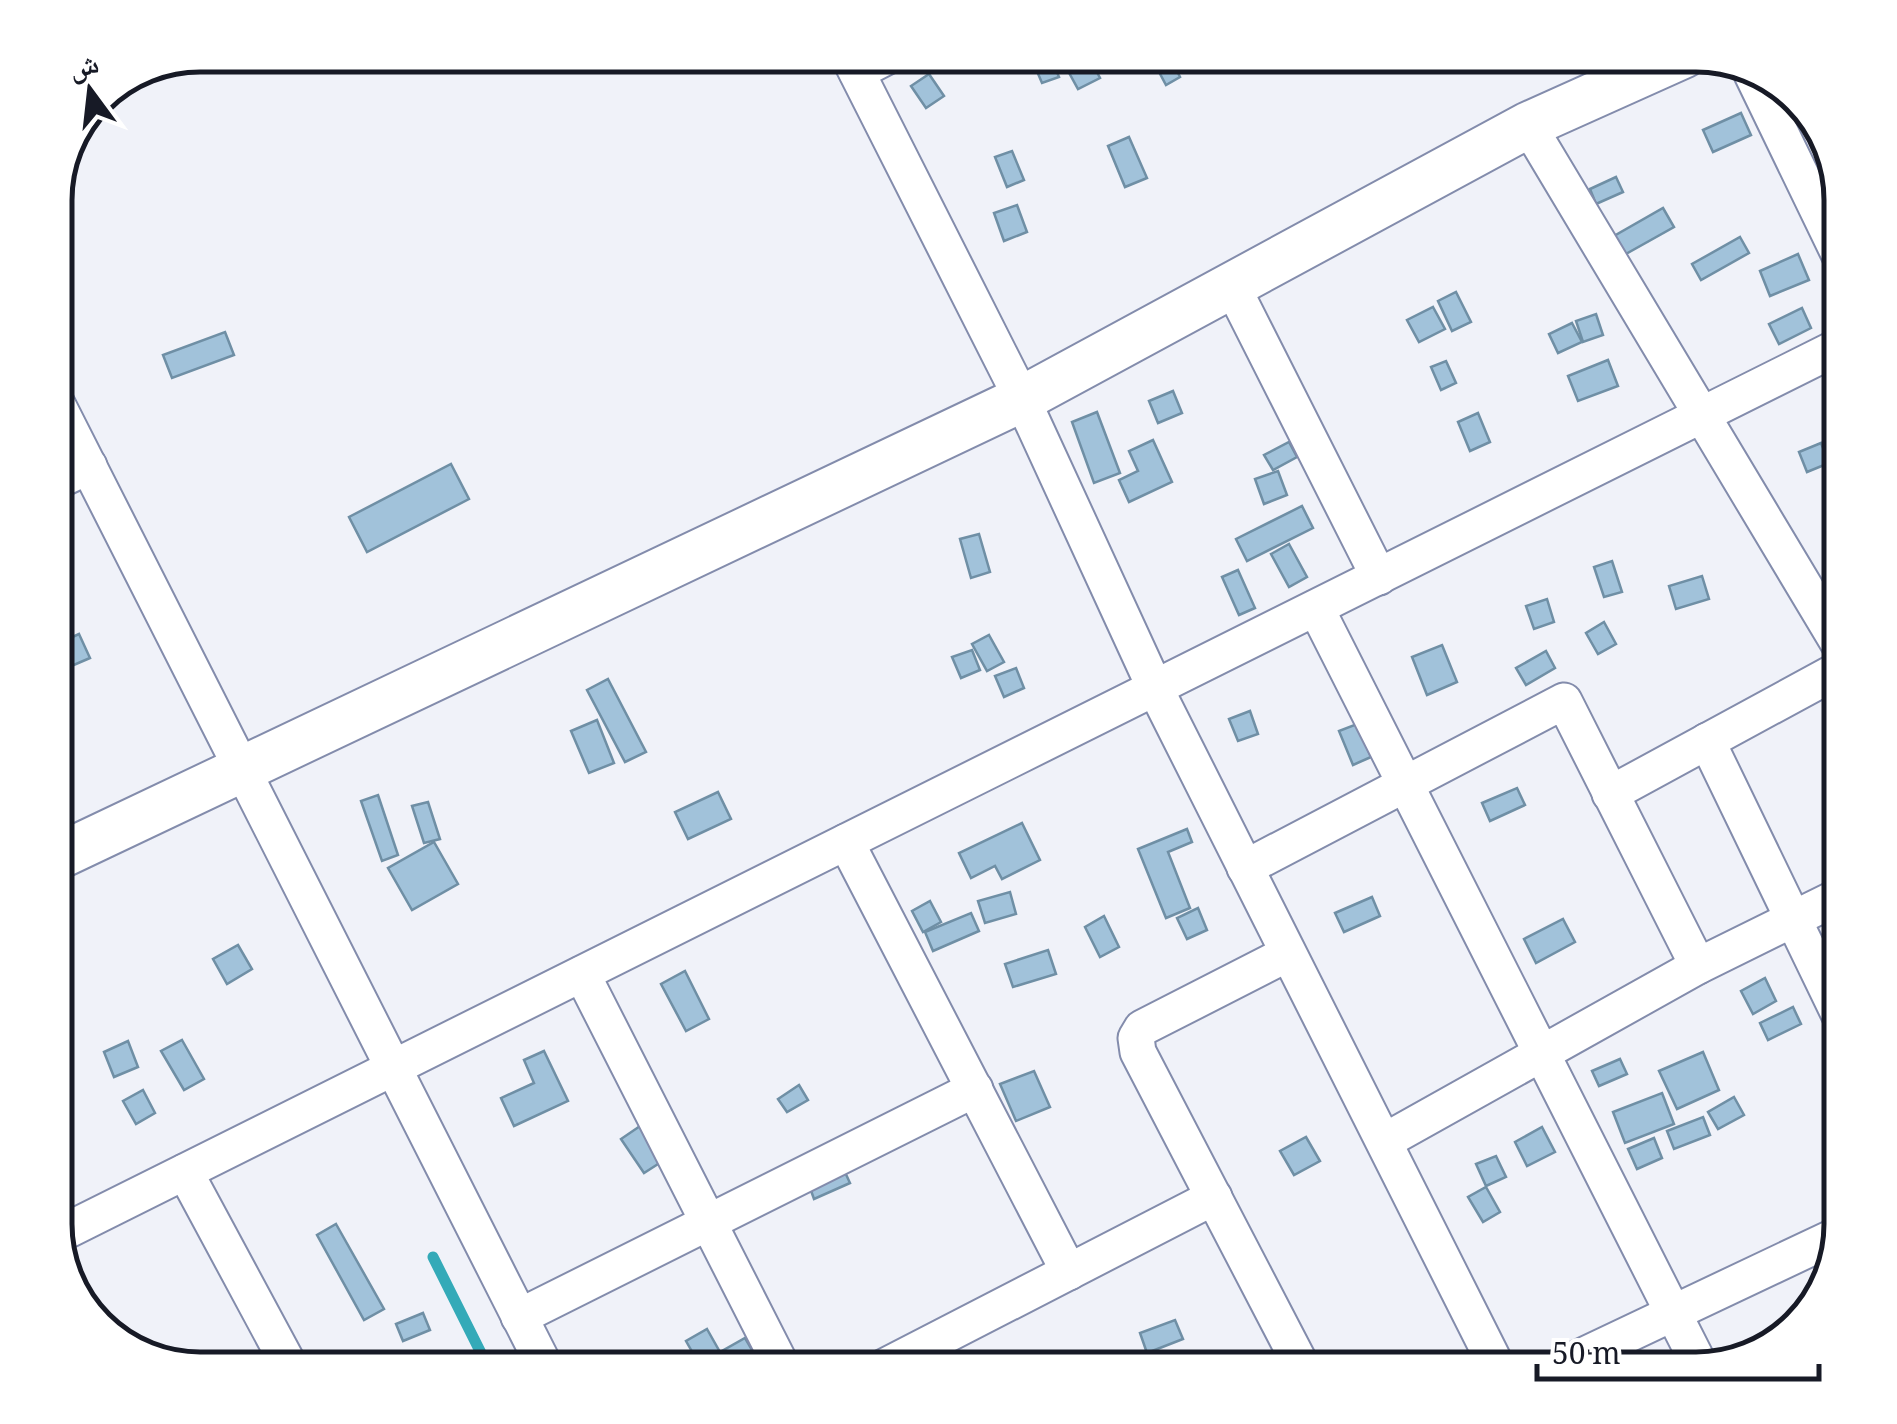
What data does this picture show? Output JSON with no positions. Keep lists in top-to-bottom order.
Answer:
{
  "scale_bar": "50 m",
  "north": "top"
}
